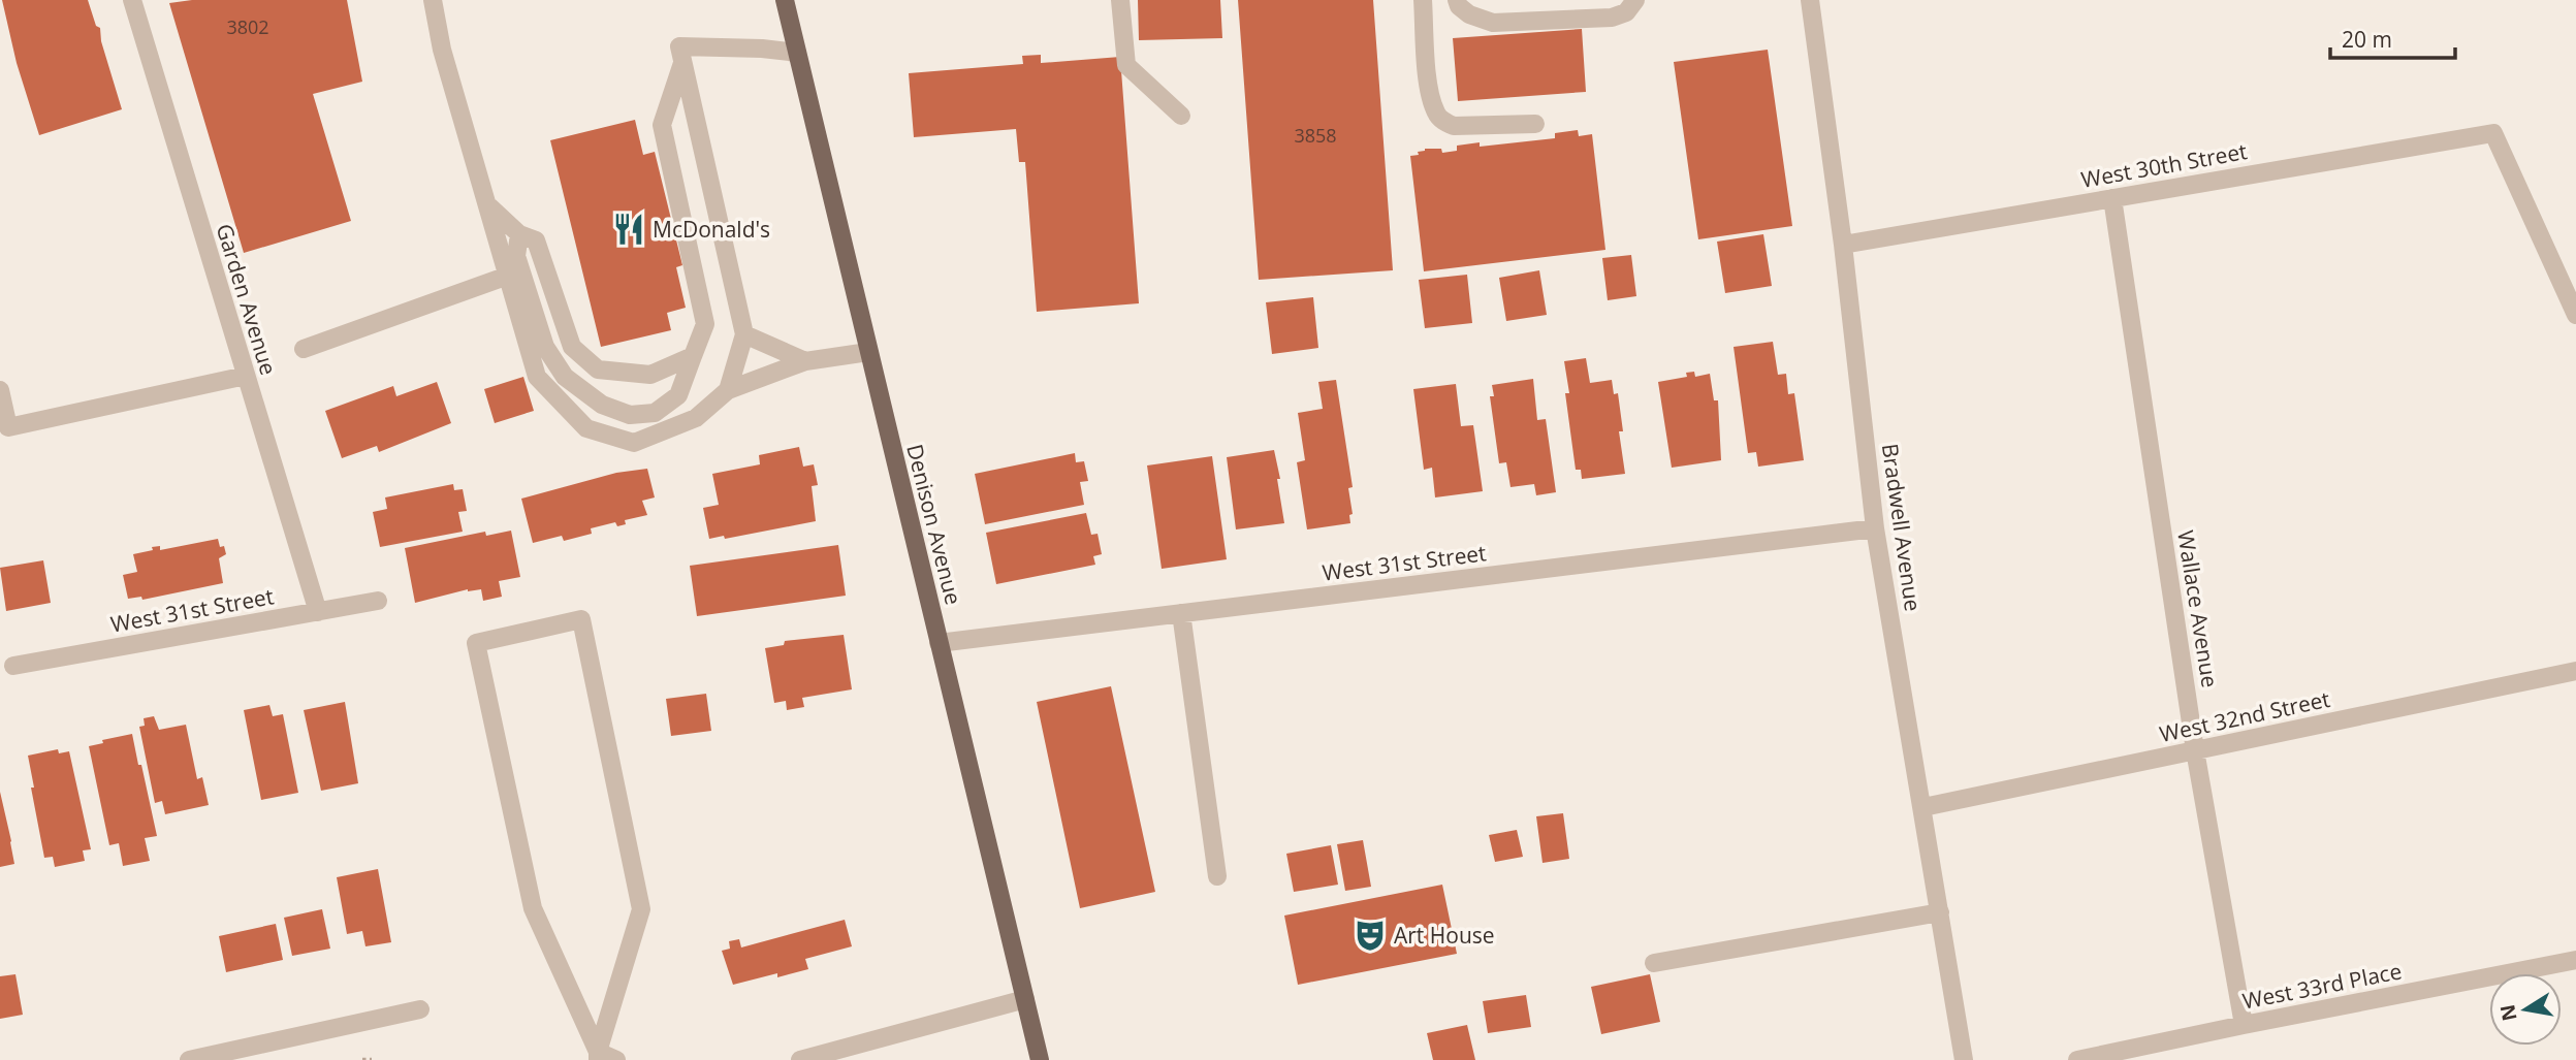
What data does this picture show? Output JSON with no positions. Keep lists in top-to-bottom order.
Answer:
{
  "streets": {
    "main road": ["Denison Avenue"],
    "street": [
      "West 30th Street",
      "Garden Avenue",
      "Bradwell Avenue",
      "West 31st Street",
      "Wallace Avenue",
      "West 32nd Street",
      "West 33rd Place"
    ]
  },
  "crossings": [
    ["West 30th Street", "Bradwell Avenue"],
    ["West 30th Street", "Wallace Avenue"],
    ["Garden Avenue", "West 31st Street"],
    ["Denison Avenue", "West 31st Street"],
    ["Bradwell Avenue", "West 31st Street"],
    ["Bradwell Avenue", "West 32nd Street"],
    ["Wallace Avenue", "West 32nd Street"],
    ["Wallace Avenue", "West 33rd Place"]
  ],
  "places": {
    "restaurant": ["McDonald's"],
    "theatre": ["Art House"]
  },
  "house_numbers": ["3802", "3858"],
  "scale_bar": "20 m",
  "north": "left"
}
